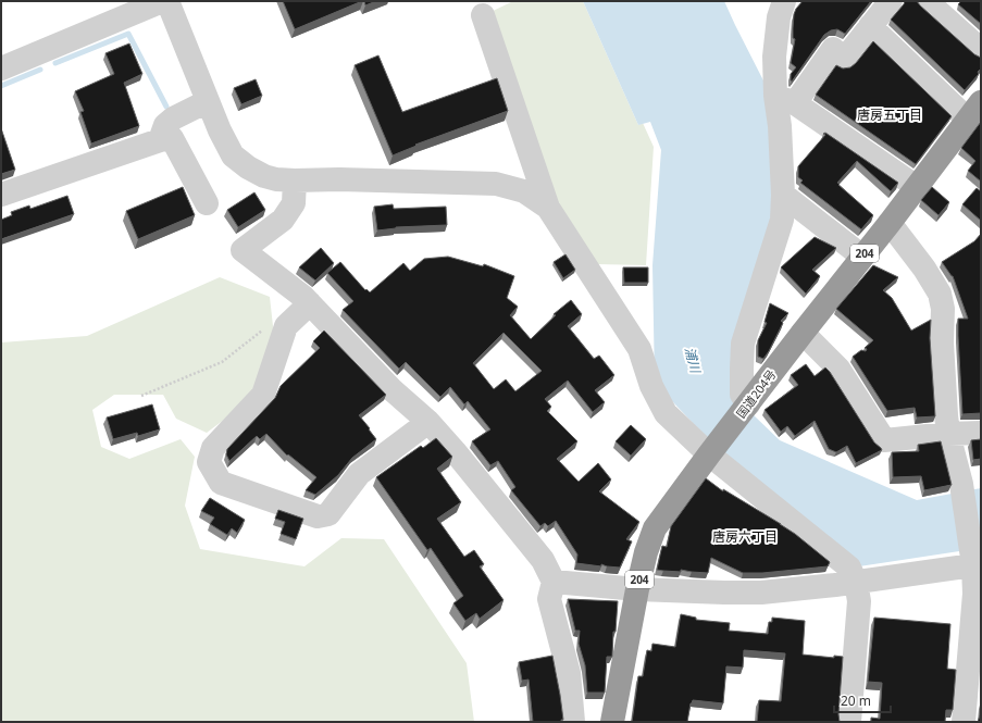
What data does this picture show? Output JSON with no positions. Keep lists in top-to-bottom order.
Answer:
{
  "streets": {
    "highway": ["204", "国道204号"]
  },
  "districts": ["唐房五丁目", "唐房六丁目"],
  "water": ["浦川"],
  "scale_bar": "20 m"
}
